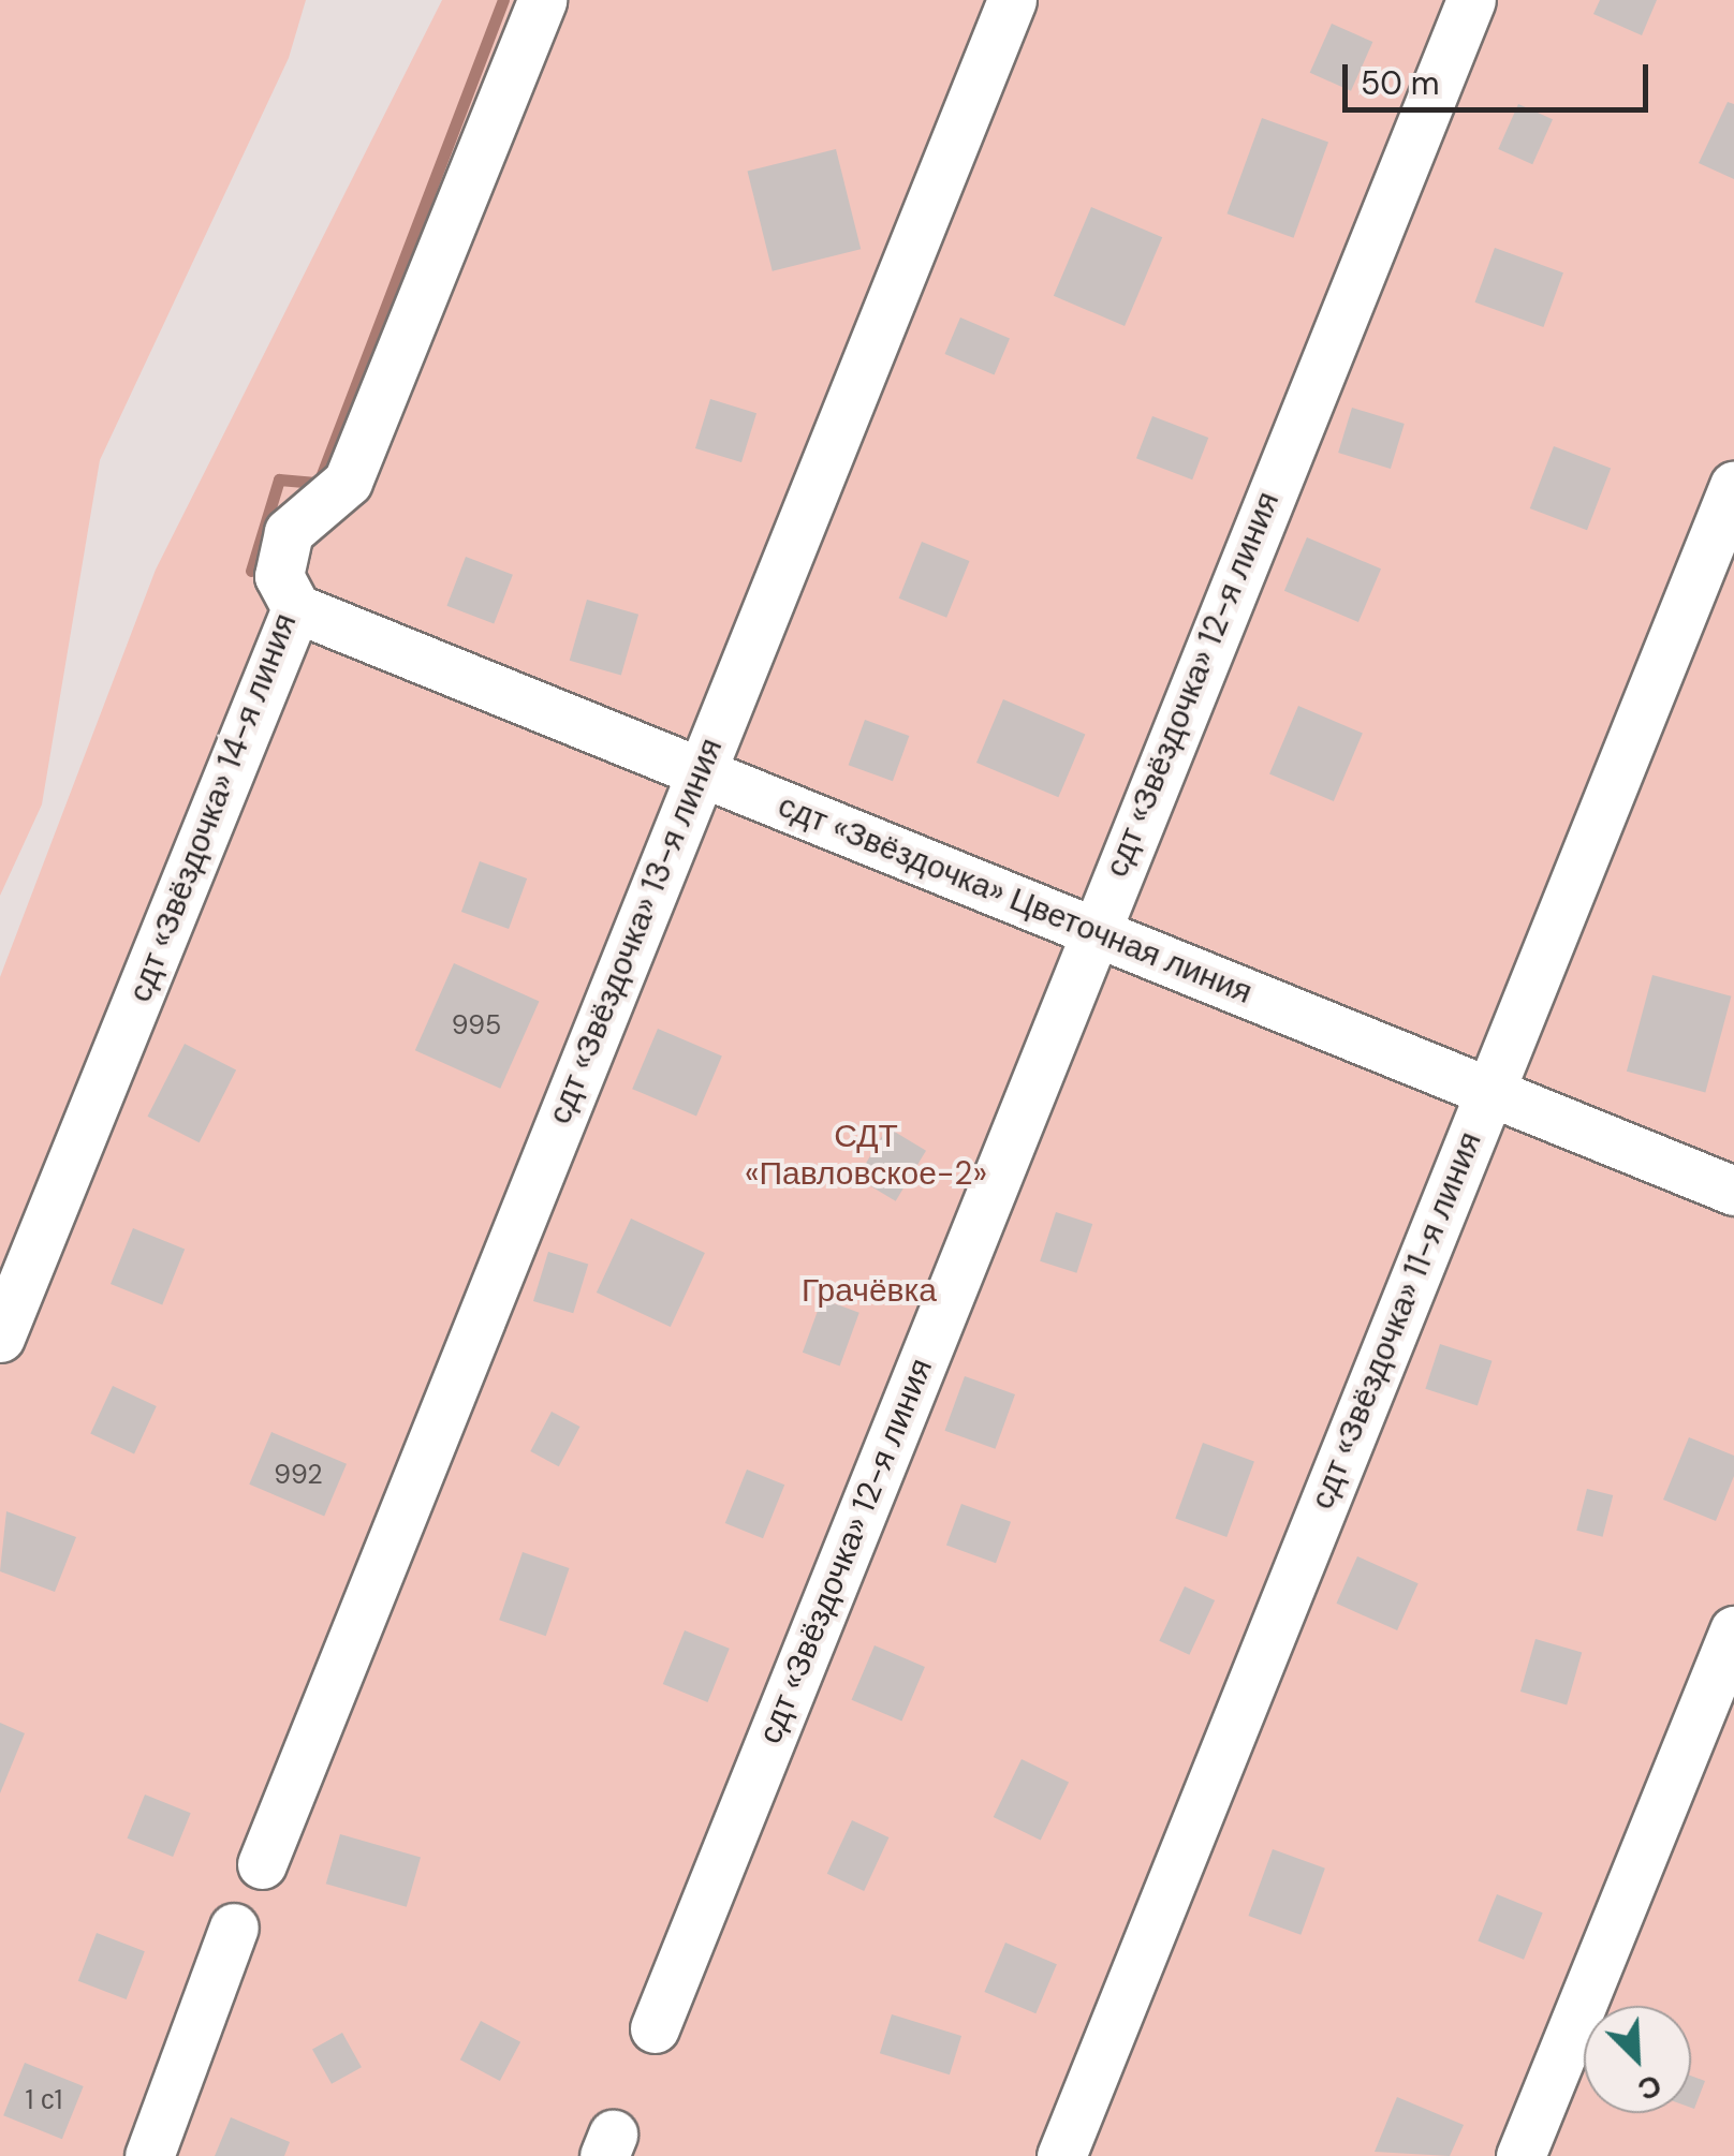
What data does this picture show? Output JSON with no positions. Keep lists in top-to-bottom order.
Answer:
{
  "streets": {
    "street": [
      "сдт «Звёздочка» 12-я линия",
      "сдт «Звёздочка» 14-я линия",
      "сдт «Звёздочка» Цветочная линия",
      "сдт «Звёздочка» 13-я линия",
      "сдт «Звёздочка» 11-я линия"
    ]
  },
  "crossings": [
    ["сдт «Звёздочка» 12-я линия", "сдт «Звёздочка» Цветочная линия"],
    ["сдт «Звёздочка» 14-я линия", "сдт «Звёздочка» Цветочная линия"],
    ["сдт «Звёздочка» Цветочная линия", "сдт «Звёздочка» 13-я линия"],
    ["сдт «Звёздочка» Цветочная линия", "сдт «Звёздочка» 11-я линия"]
  ],
  "parks": ["СДТ «Павловское-2»", "Грачёвка"],
  "house_numbers": ["995", "992", "1 с1"],
  "scale_bar": "50 m",
  "north": "bottom right"
}
